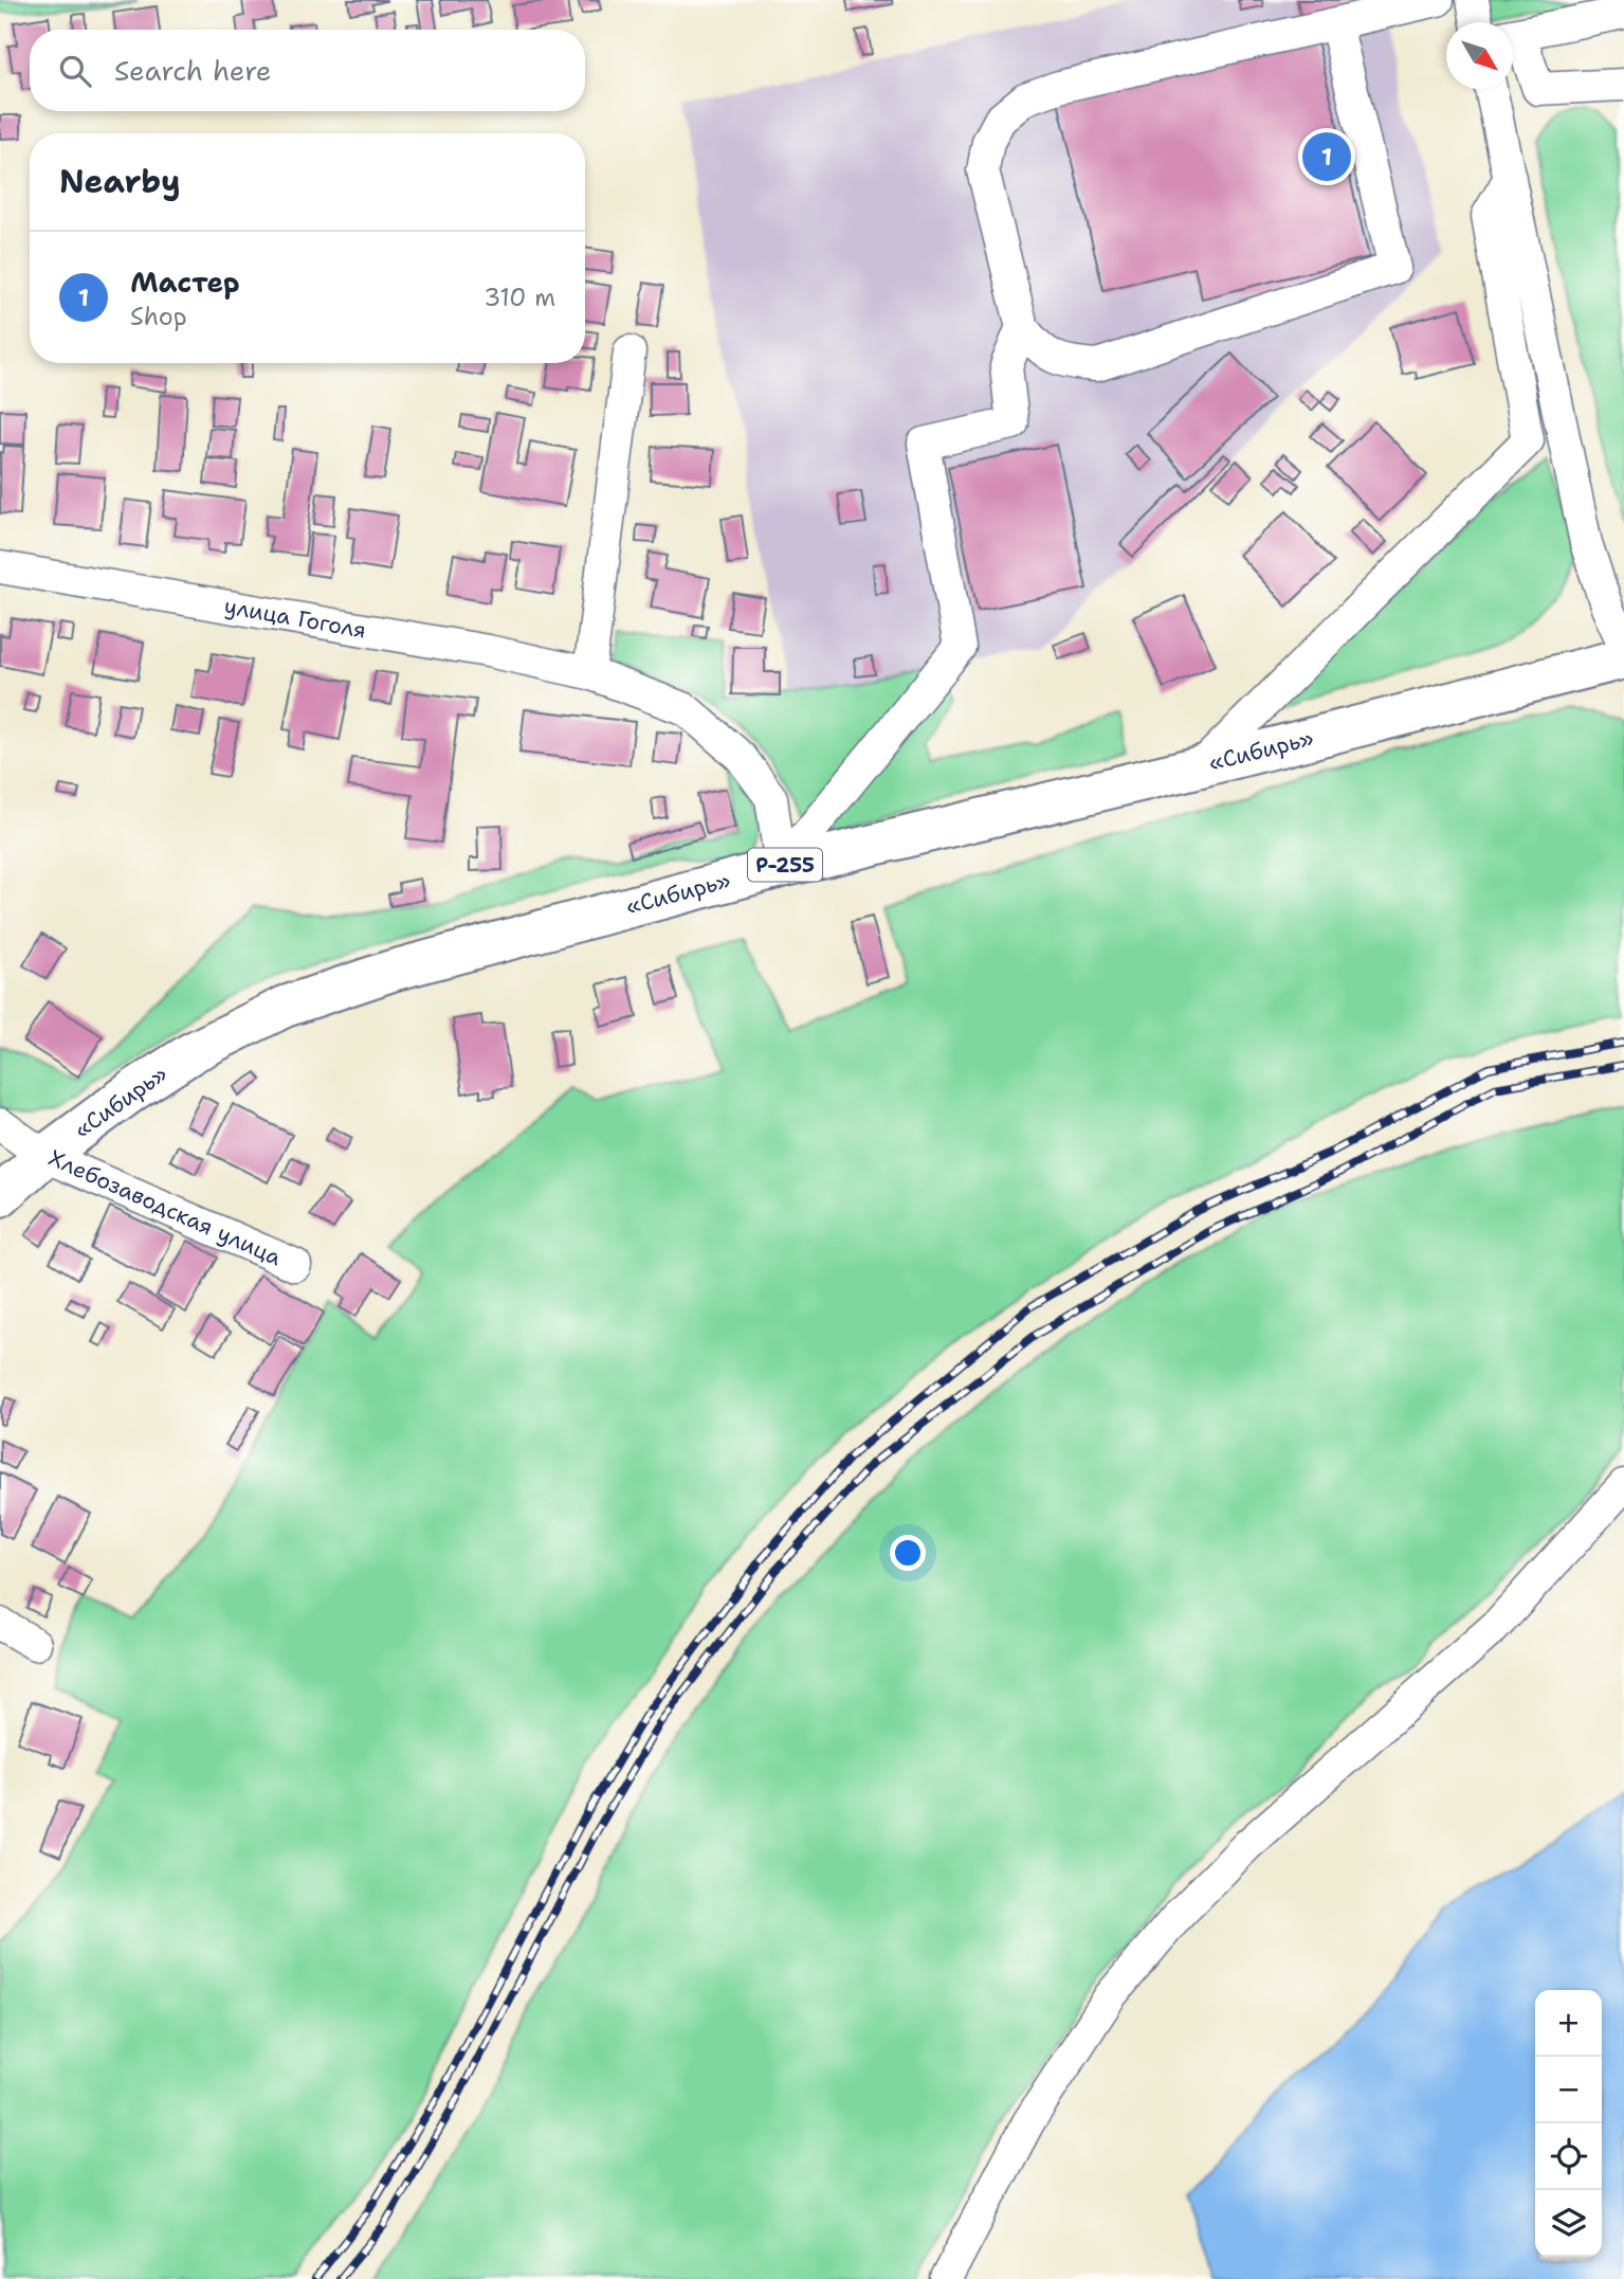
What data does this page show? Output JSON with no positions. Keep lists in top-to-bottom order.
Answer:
{
  "streets": {
    "highway": ["«Сибирь»", "Р-255"],
    "street": ["улица Гоголя", "Хлебозаводская улица"]
  },
  "crossings": [
    ["улица Гоголя", "«Сибирь»"],
    ["«Сибирь»", "Хлебозаводская улица"]
  ],
  "north": "bottom right",
  "page": {
    "search": "Search here",
    "pins": "1",
    "heading": "Nearby",
    "list": [
      {
        "mark": "1",
        "name": "Мастер",
        "note": "Shop",
        "value": "310 m"
      }
    ],
    "map_buttons": ["+", "−"]
  }
}
